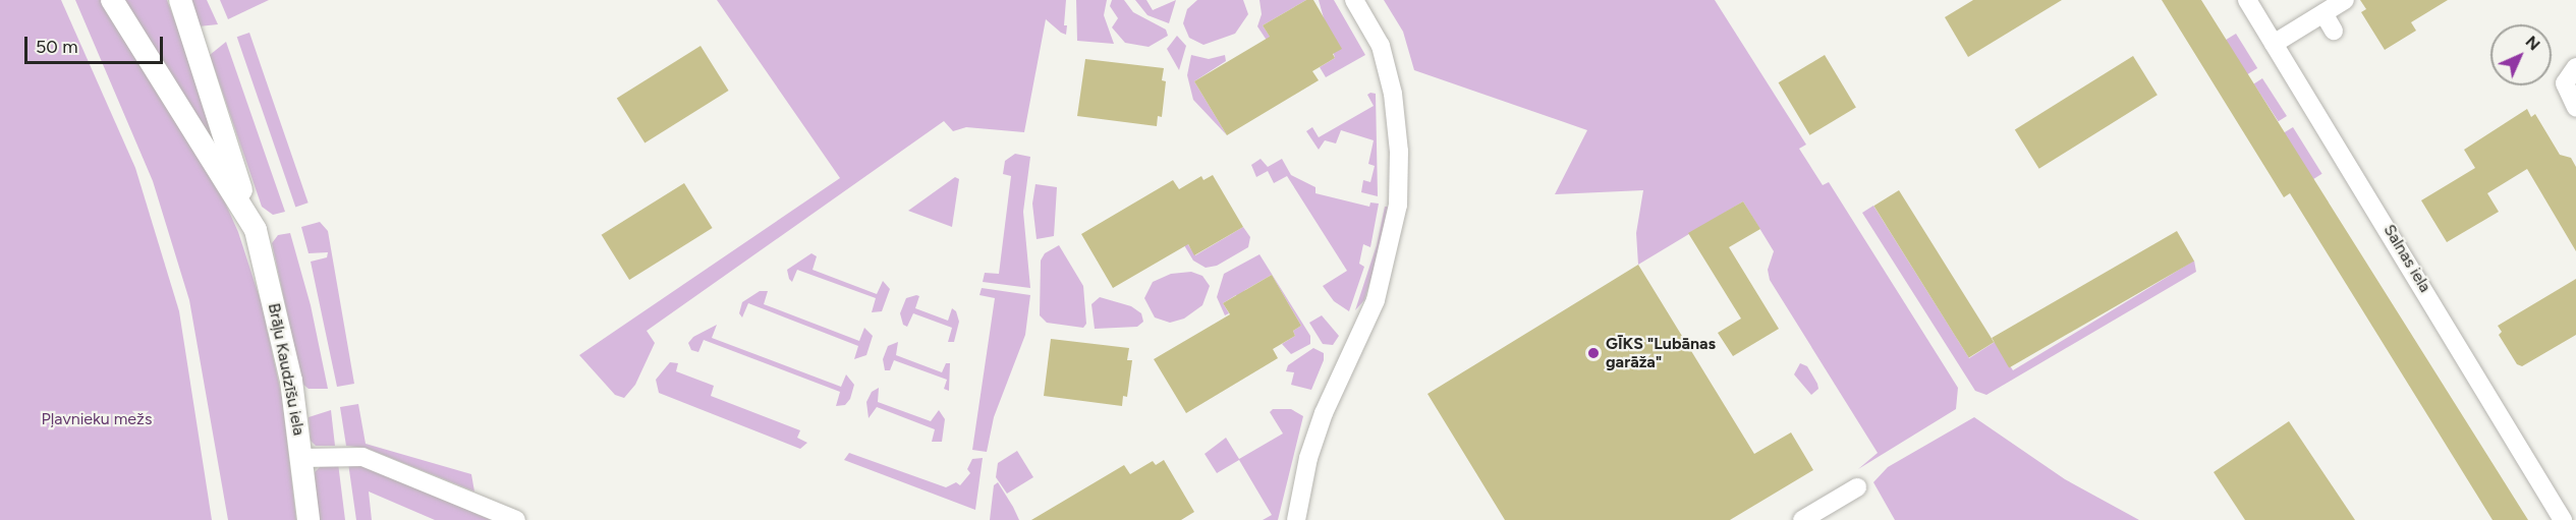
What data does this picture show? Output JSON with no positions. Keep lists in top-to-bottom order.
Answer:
{
  "streets": {
    "street": ["Salnas iela", "Brāļu Kaudzīšu iela"]
  },
  "parks": ["Pļavnieku mežs"],
  "places": ["GĪKS \"Lubānas garāža\""],
  "scale_bar": "50 m",
  "north": "top right"
}
